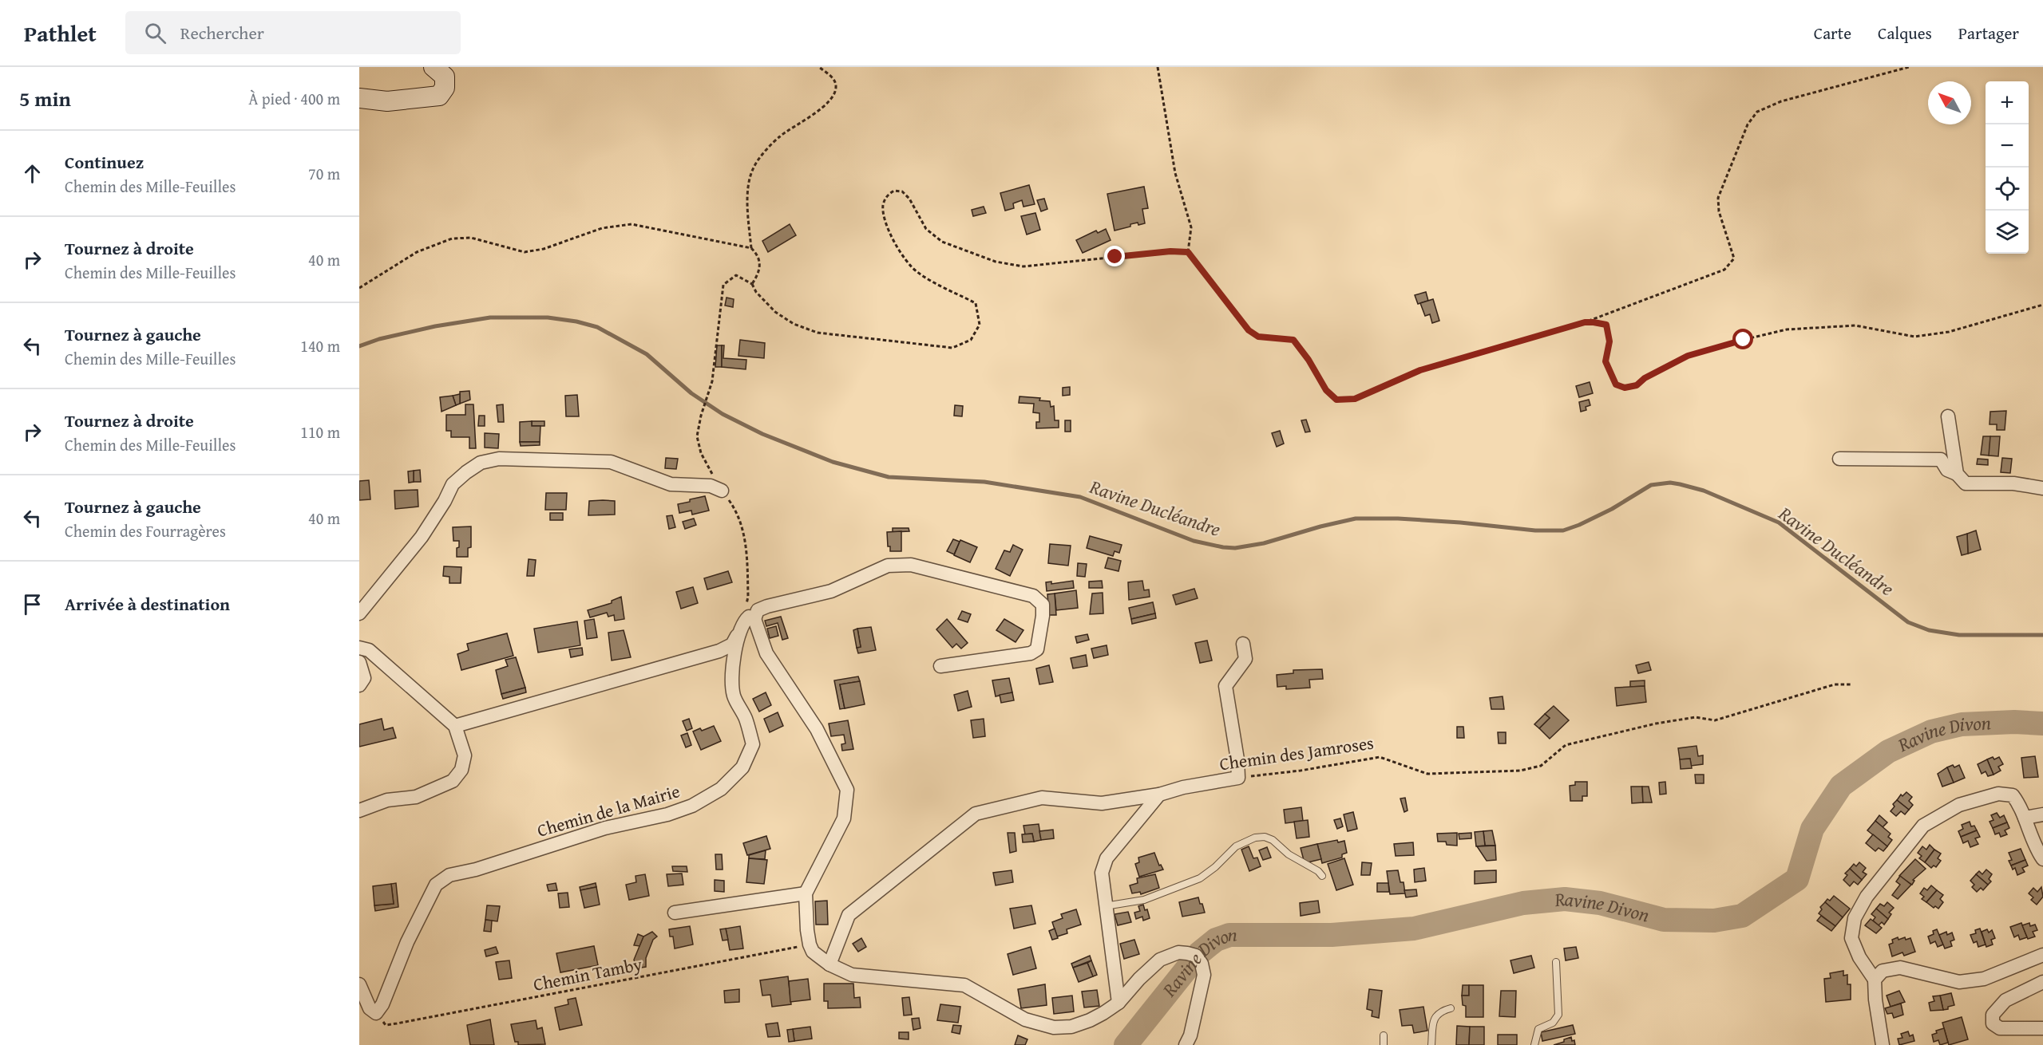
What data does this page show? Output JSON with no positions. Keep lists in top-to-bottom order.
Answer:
{
  "streets": {
    "street": ["Chemin des Jamroses", "Chemin de la Mairie"],
    "path": ["Chemin Tamby"]
  },
  "crossings": [
    ["Chemin de la Mairie", "Chemin Tamby"]
  ],
  "water": ["Ravine Ducléandre", "Ravine Divon"],
  "north": "top left",
  "page": {
    "header": "Pathlet",
    "search": "Rechercher",
    "nav": ["Carte", "Calques", "Partager"],
    "heading": ["5 min", "À pied · 400 m"],
    "map_buttons": ["+", "−"],
    "list": [
      ["Continuez", "Chemin des Mille-Feuilles", "70 m"],
      ["Tournez à droite", "Chemin des Mille-Feuilles", "40 m"],
      ["Tournez à gauche", "Chemin des Mille-Feuilles", "140 m"],
      ["Tournez à droite", "Chemin des Mille-Feuilles", "110 m"],
      ["Tournez à gauche", "Chemin des Fourragères", "40 m"],
      "Arrivée à destination"
    ]
  }
}
